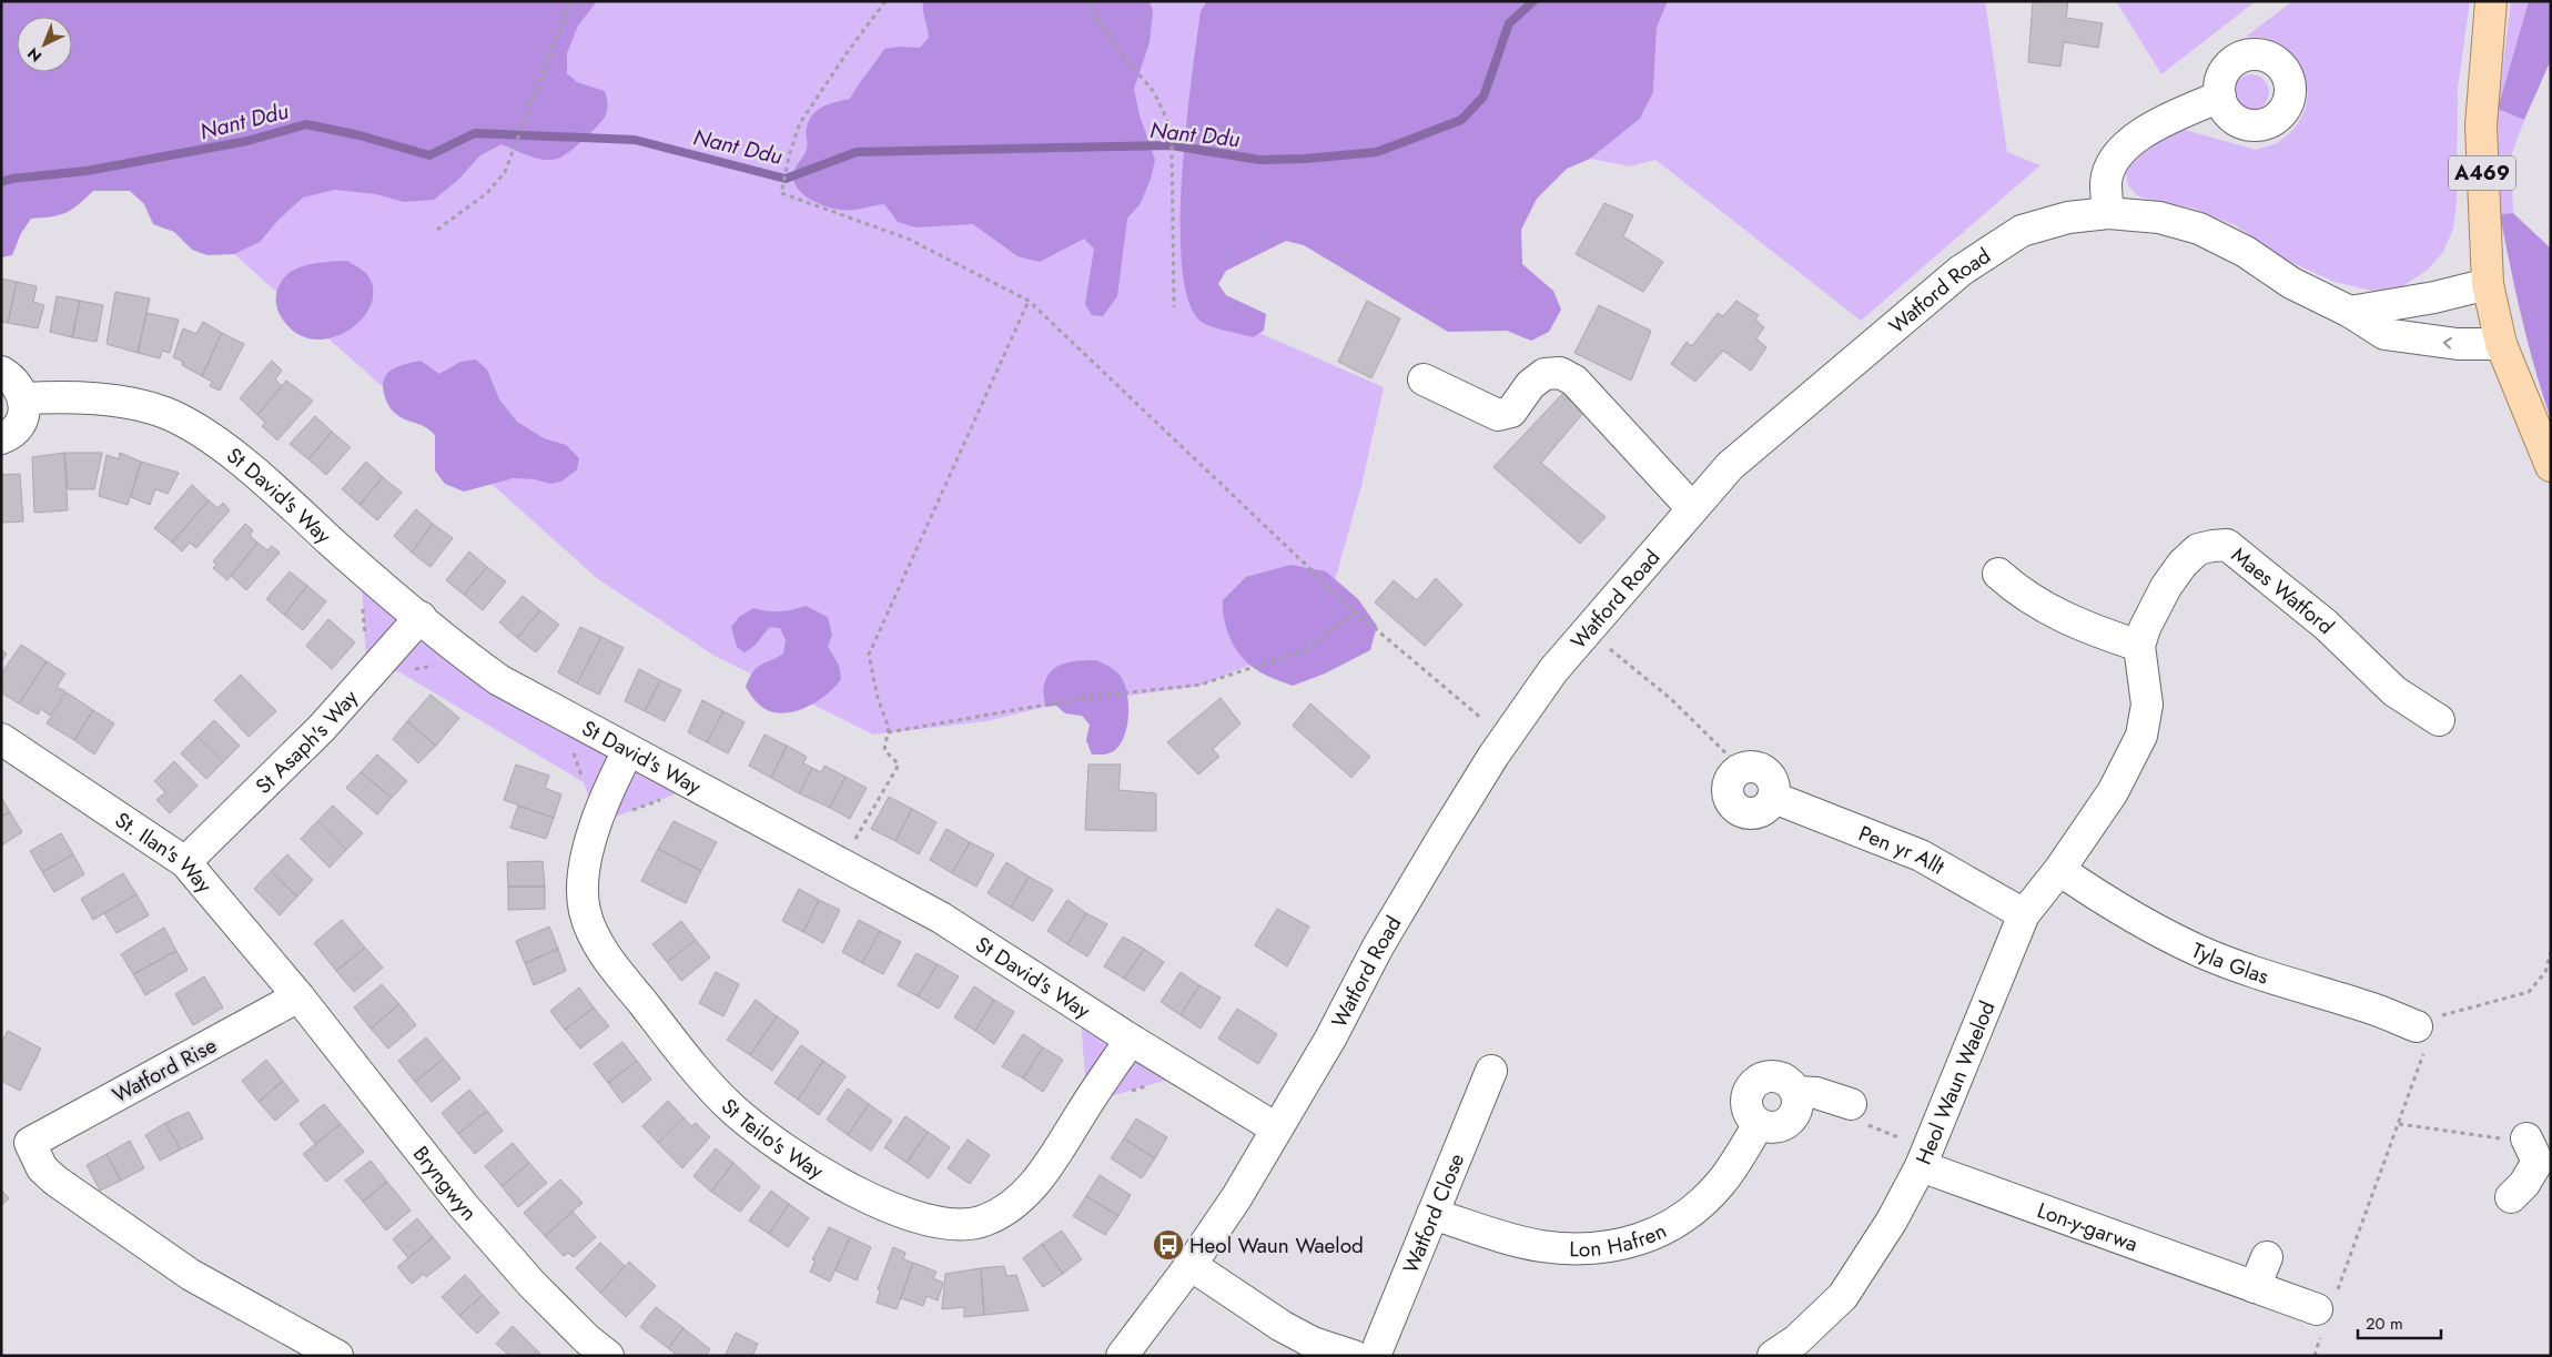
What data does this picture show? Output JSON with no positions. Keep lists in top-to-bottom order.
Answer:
{
  "streets": {
    "main road": ["A469"],
    "street": [
      "Watford Road",
      "St David's Way",
      "Maes Watford",
      "St Asaph's Way",
      "Pen yr Allt",
      "St. Ilan's Way",
      "Tyla Glas",
      "Watford Rise",
      "Heol Waun Waelod",
      "St Teilo's Way",
      "Bryngwyn",
      "Watford Close",
      "Lon-y-garwa",
      "Lon Hafren"
    ]
  },
  "crossings": [
    ["A469", "Watford Road"],
    ["Watford Road", "St David's Way"],
    ["St David's Way", "St Asaph's Way"],
    ["St David's Way", "St Teilo's Way"],
    ["Maes Watford", "Heol Waun Waelod"],
    ["St Asaph's Way", "St. Ilan's Way"],
    ["Pen yr Allt", "Heol Waun Waelod"],
    ["St. Ilan's Way", "Watford Rise"],
    ["St. Ilan's Way", "Bryngwyn"],
    ["Tyla Glas", "Heol Waun Waelod"],
    ["Watford Rise", "Bryngwyn"],
    ["Heol Waun Waelod", "Lon-y-garwa"],
    ["Watford Close", "Lon Hafren"]
  ],
  "water": ["Nant Ddu"],
  "places": {
    "bus stop": ["Heol Waun Waelod"]
  },
  "scale_bar": "20 m",
  "north": "bottom left"
}
